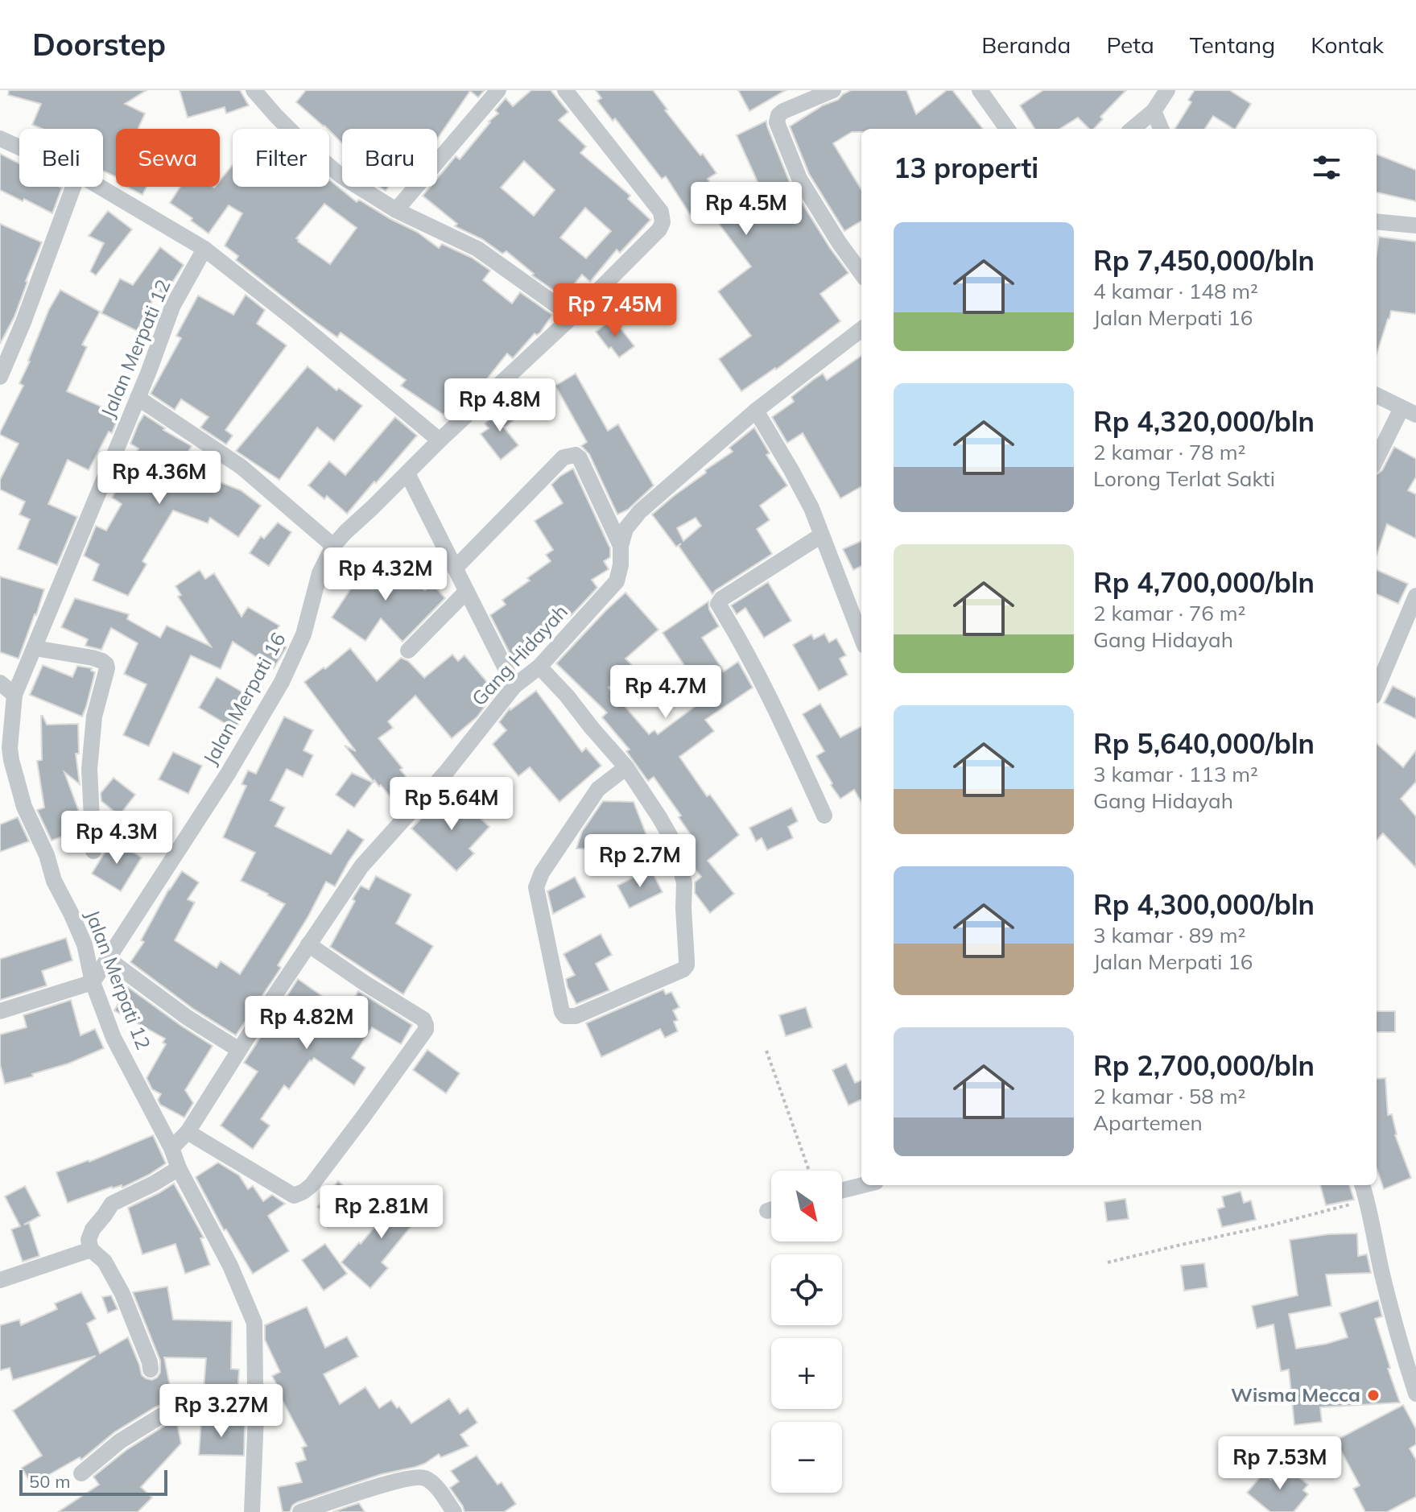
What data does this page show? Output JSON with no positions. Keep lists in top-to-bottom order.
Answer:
{
  "streets": {
    "street": ["Jalan Merpati 12", "Gang Hidayah", "Jalan Merpati 16"]
  },
  "crossings": [
    ["Jalan Merpati 12", "Gang Hidayah"],
    ["Jalan Merpati 12", "Jalan Merpati 16"]
  ],
  "places": ["Wisma Mecca"],
  "scale_bar": "50 m",
  "north": "bottom right",
  "page": {
    "header": "Doorstep",
    "nav": [
      "Beranda",
      "Peta",
      "Tentang",
      "Kontak"
    ],
    "chip": [
      "Beli",
      "Sewa",
      "Filter",
      "Baru"
    ],
    "heading": "13 properti",
    "price": [
      "Rp 4.5M",
      "Rp 7.45M",
      "Rp 4.8M",
      "Rp 4.36M",
      "Rp 4.32M",
      "Rp 4.7M",
      "Rp 5.64M",
      "Rp 4.3M",
      "Rp 2.7M",
      "Rp 4.82M",
      "Rp 2.81M",
      "Rp 3.27M",
      "Rp 7.53M"
    ],
    "list": [
      {
        "name": "Rp 7,450,000/bln",
        "note": "4 kamar · 148 m² · Jalan Merpati 16"
      },
      {
        "name": "Rp 4,320,000/bln",
        "note": "2 kamar · 78 m² · Lorong Terlat Sakti"
      },
      {
        "name": "Rp 4,700,000/bln",
        "note": "2 kamar · 76 m² · Gang Hidayah"
      },
      {
        "name": "Rp 5,640,000/bln",
        "note": "3 kamar · 113 m² · Gang Hidayah"
      },
      {
        "name": "Rp 4,300,000/bln",
        "note": "3 kamar · 89 m² · Jalan Merpati 16"
      },
      {
        "name": "Rp 2,700,000/bln",
        "note": "2 kamar · 58 m² · Apartemen"
      }
    ],
    "map_buttons": ["+", "−"],
    "scale": "50 m"
  }
}
